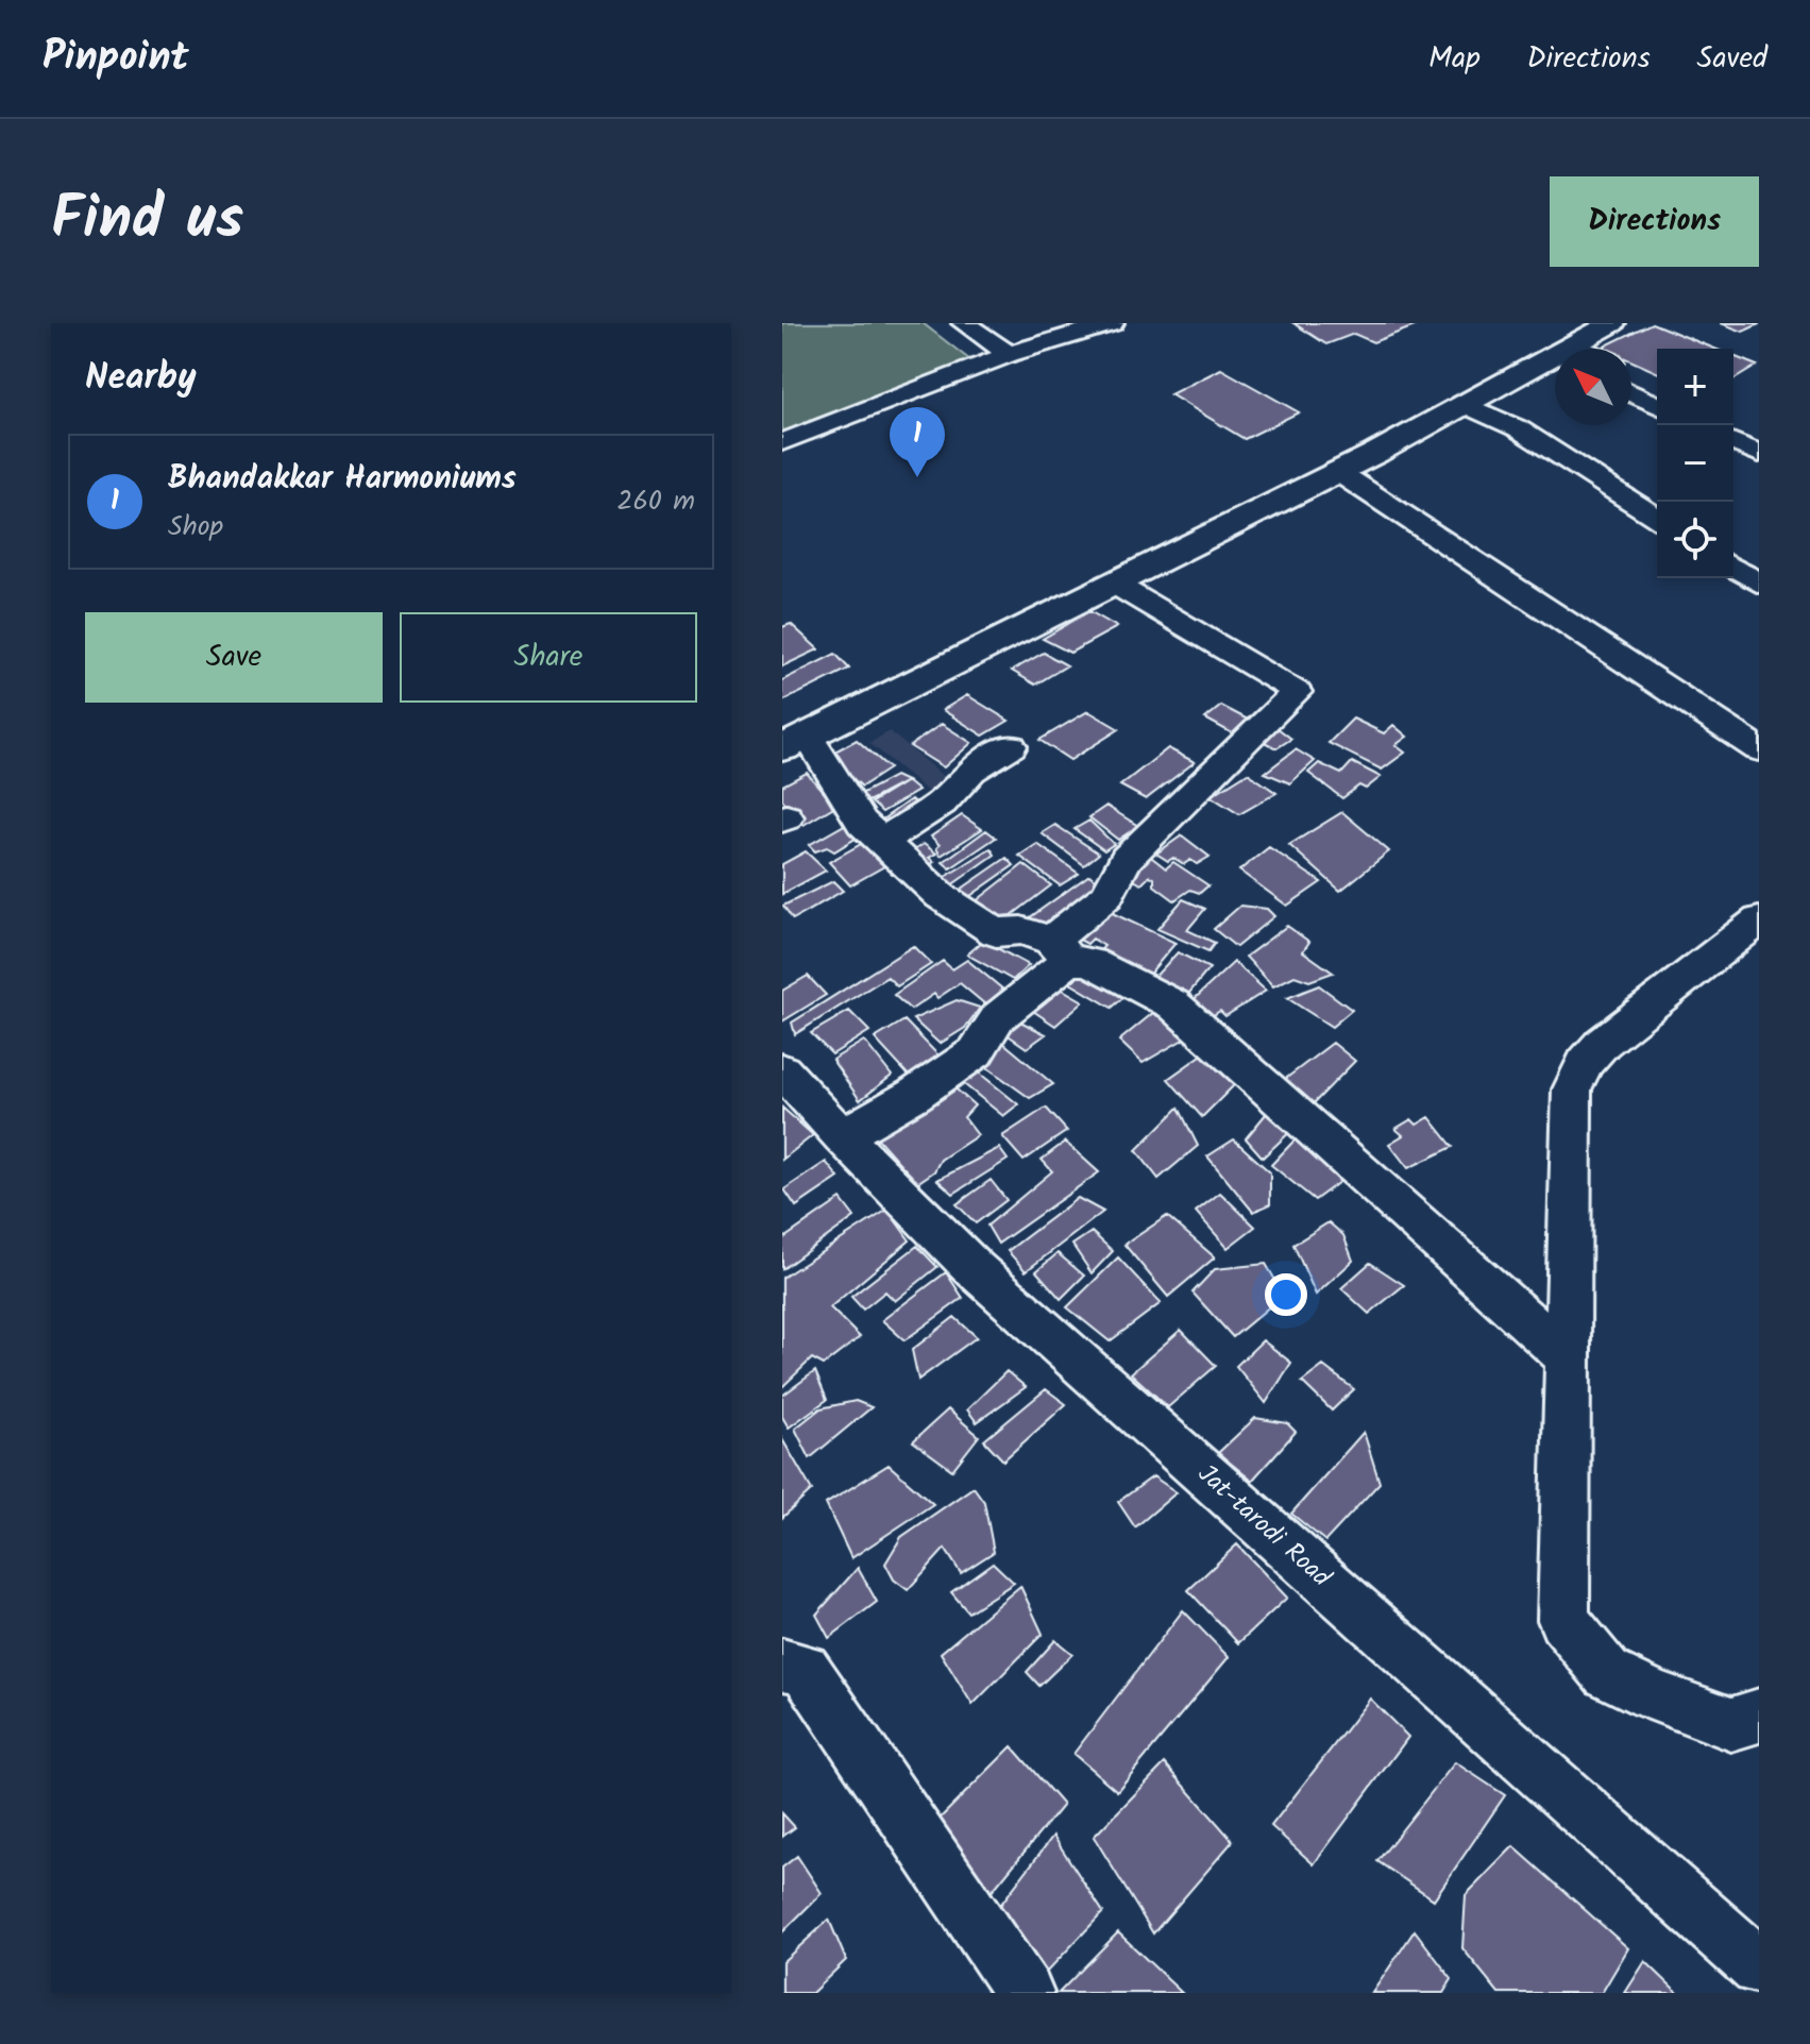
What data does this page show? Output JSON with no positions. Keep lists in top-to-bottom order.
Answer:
{
  "streets": {
    "street": ["Jat-tarodi Road"]
  },
  "north": "top left",
  "page": {
    "header": "Pinpoint",
    "nav": ["Map", "Directions", "Saved"],
    "title": "Find us",
    "buttons": [
      "Directions",
      ["Save", "Share"]
    ],
    "heading": "Nearby",
    "map_buttons": ["+", "−"],
    "pins": "1",
    "list": [
      {
        "mark": "1",
        "name": "Bhandakkar Harmoniums",
        "note": "Shop",
        "value": "260 m"
      }
    ]
  }
}
